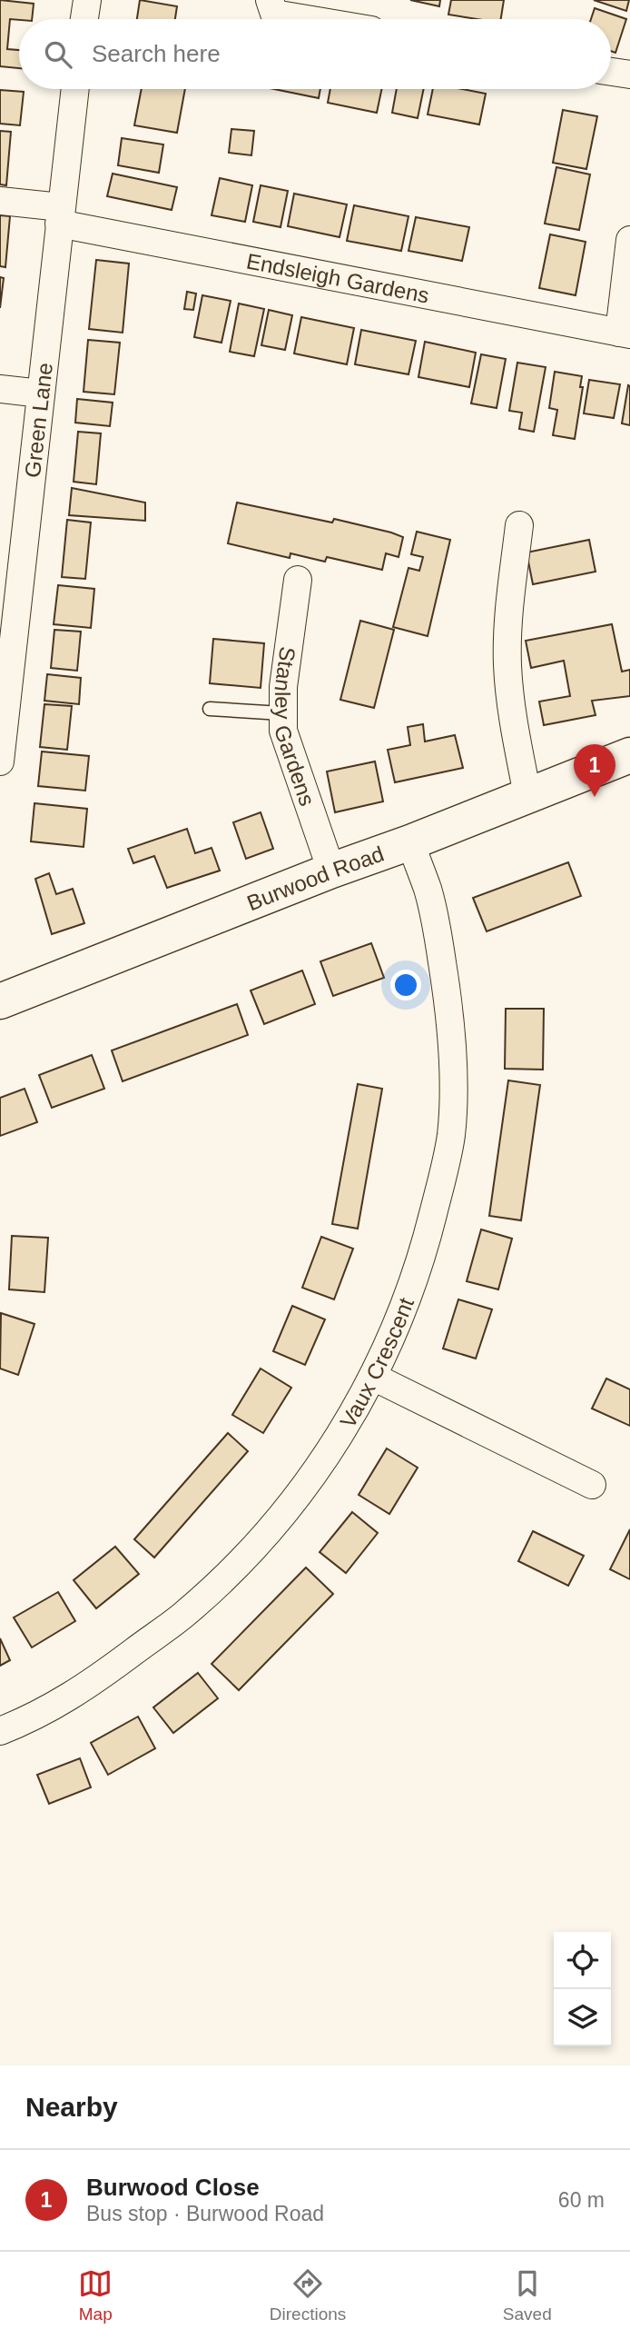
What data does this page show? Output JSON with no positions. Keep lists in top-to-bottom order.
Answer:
{
  "streets": {
    "street": [
      "Endsleigh Gardens",
      "Green Lane",
      "Stanley Gardens",
      "Burwood Road",
      "Vaux Crescent"
    ]
  },
  "crossings": [
    ["Endsleigh Gardens", "Green Lane"],
    ["Stanley Gardens", "Burwood Road"],
    ["Burwood Road", "Vaux Crescent"]
  ],
  "page": {
    "search": "Search here",
    "pins": "1",
    "heading": "Nearby",
    "list": [
      {
        "mark": "1",
        "name": "Burwood Close",
        "note": "Bus stop · Burwood Road",
        "value": "60 m"
      }
    ],
    "nav": ["Map", "Directions", "Saved"]
  }
}
